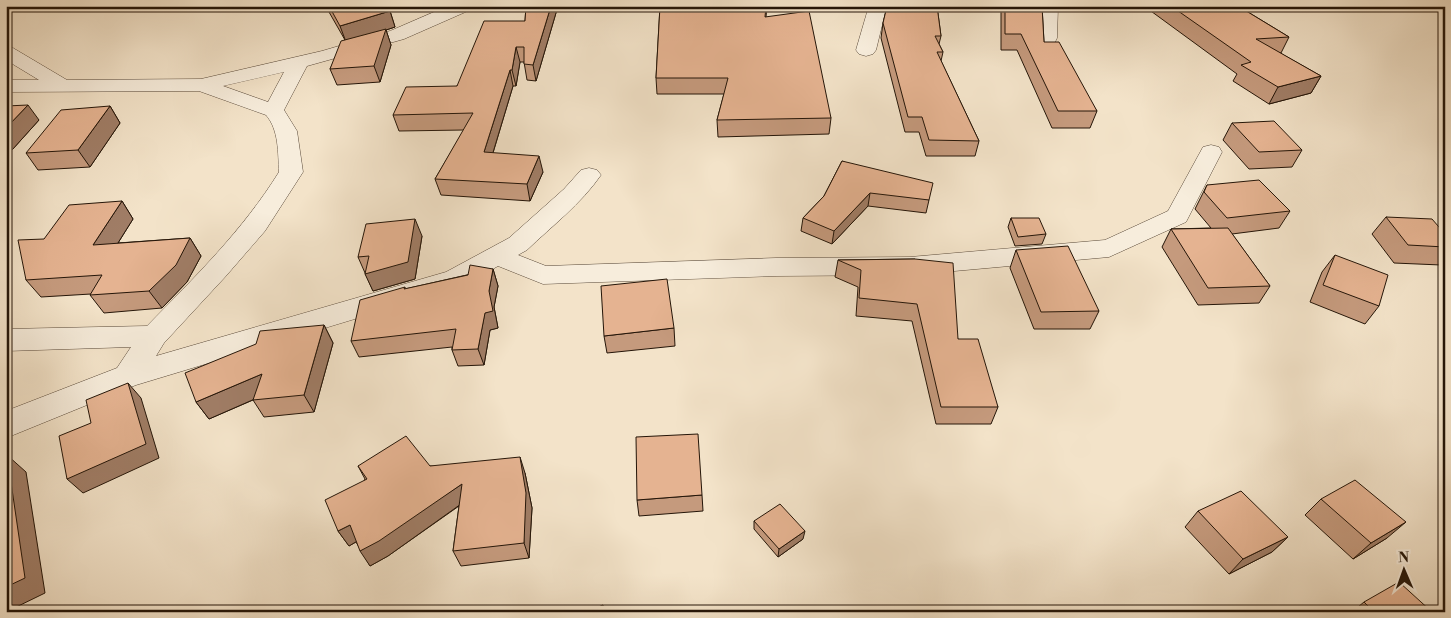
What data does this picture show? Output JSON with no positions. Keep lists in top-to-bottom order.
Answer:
{
  "north": "top"
}
